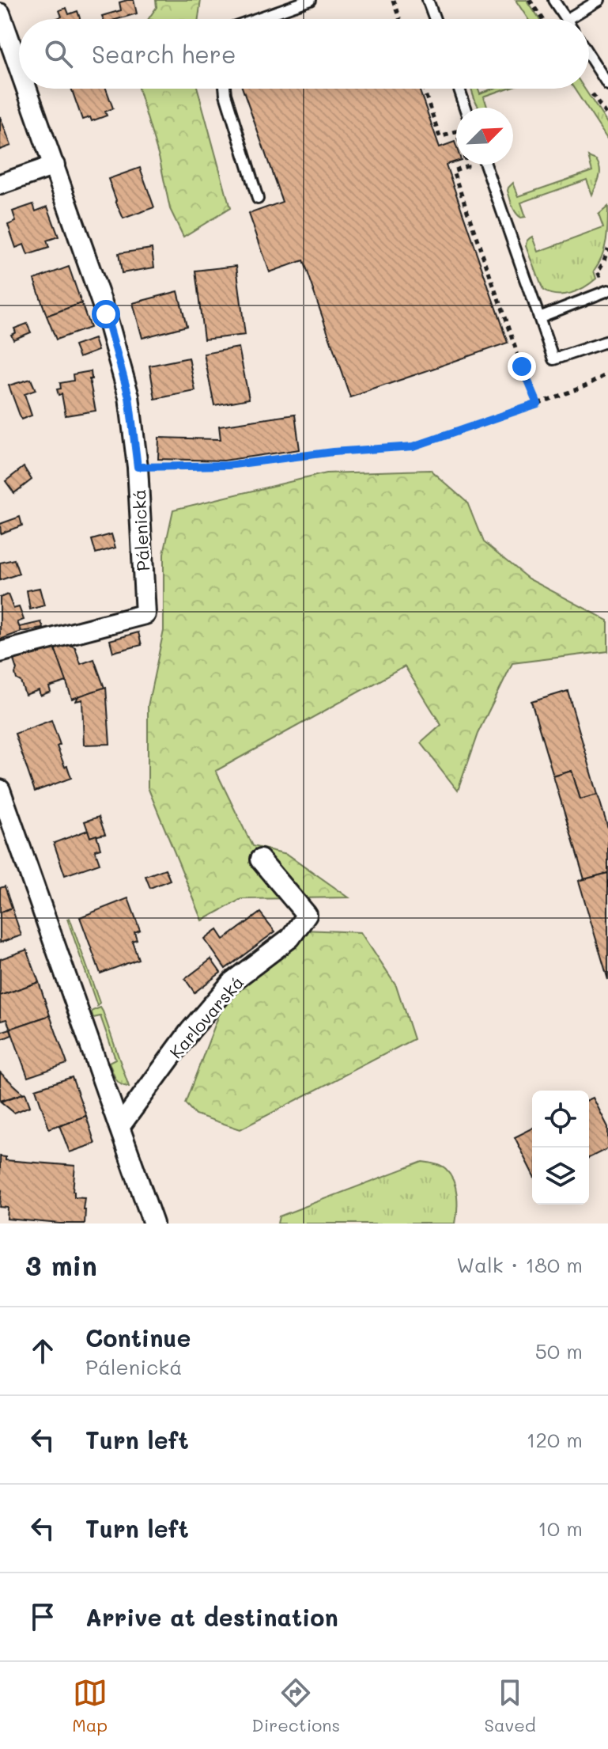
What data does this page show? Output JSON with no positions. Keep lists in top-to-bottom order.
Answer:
{
  "streets": {
    "street": ["Pálenická", "Karlovarská"]
  },
  "north": "top right",
  "page": {
    "search": "Search here",
    "heading": ["3 min", "Walk · 180 m"],
    "list": [
      ["Continue", "Pálenická", "50 m"],
      ["Turn left", "120 m"],
      ["Turn left", "10 m"],
      "Arrive at destination"
    ],
    "nav": ["Map", "Directions", "Saved"]
  }
}
